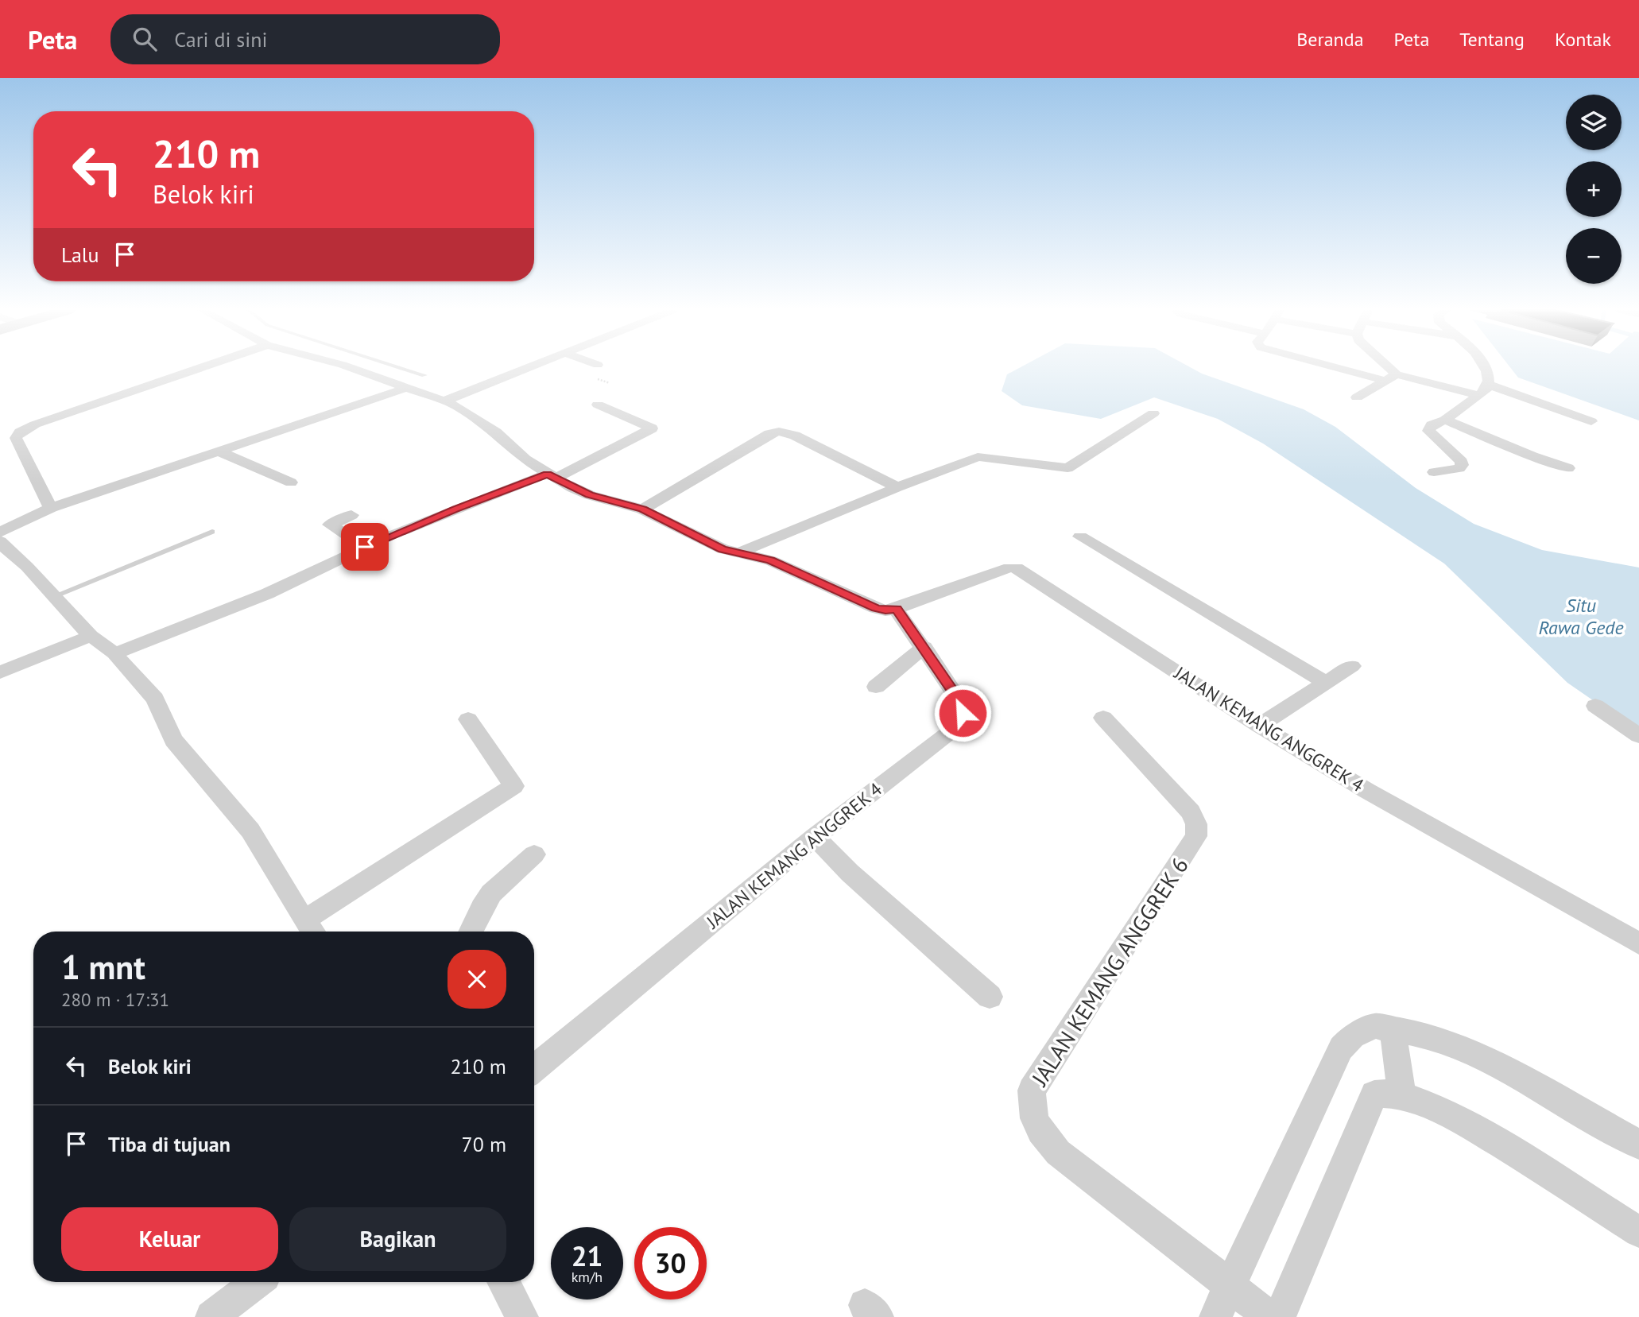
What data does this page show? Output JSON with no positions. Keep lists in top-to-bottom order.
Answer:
{
  "streets": {
    "street": ["JALAN KEMANG ANGGREK 4", "JALAN KEMANG ANGGREK 6"]
  },
  "water": ["Situ Rawa Gede"],
  "page": {
    "header": "Peta",
    "search": "Cari di sini",
    "nav": [
      "Beranda",
      "Peta",
      "Tentang",
      "Kontak"
    ],
    "map_buttons": ["+", "−"],
    "turn": ["210 m", "Belok kiri"],
    "then": "Lalu",
    "heading": ["1 mnt", "280 m · 17:31"],
    "list": [
      {
        "name": "Belok kiri",
        "value": "210 m"
      },
      {
        "name": "Tiba di tujuan",
        "value": "70 m"
      }
    ],
    "buttons": ["Keluar", "Bagikan"],
    "speed": "21 km/h",
    "limit": "30"
  }
}
